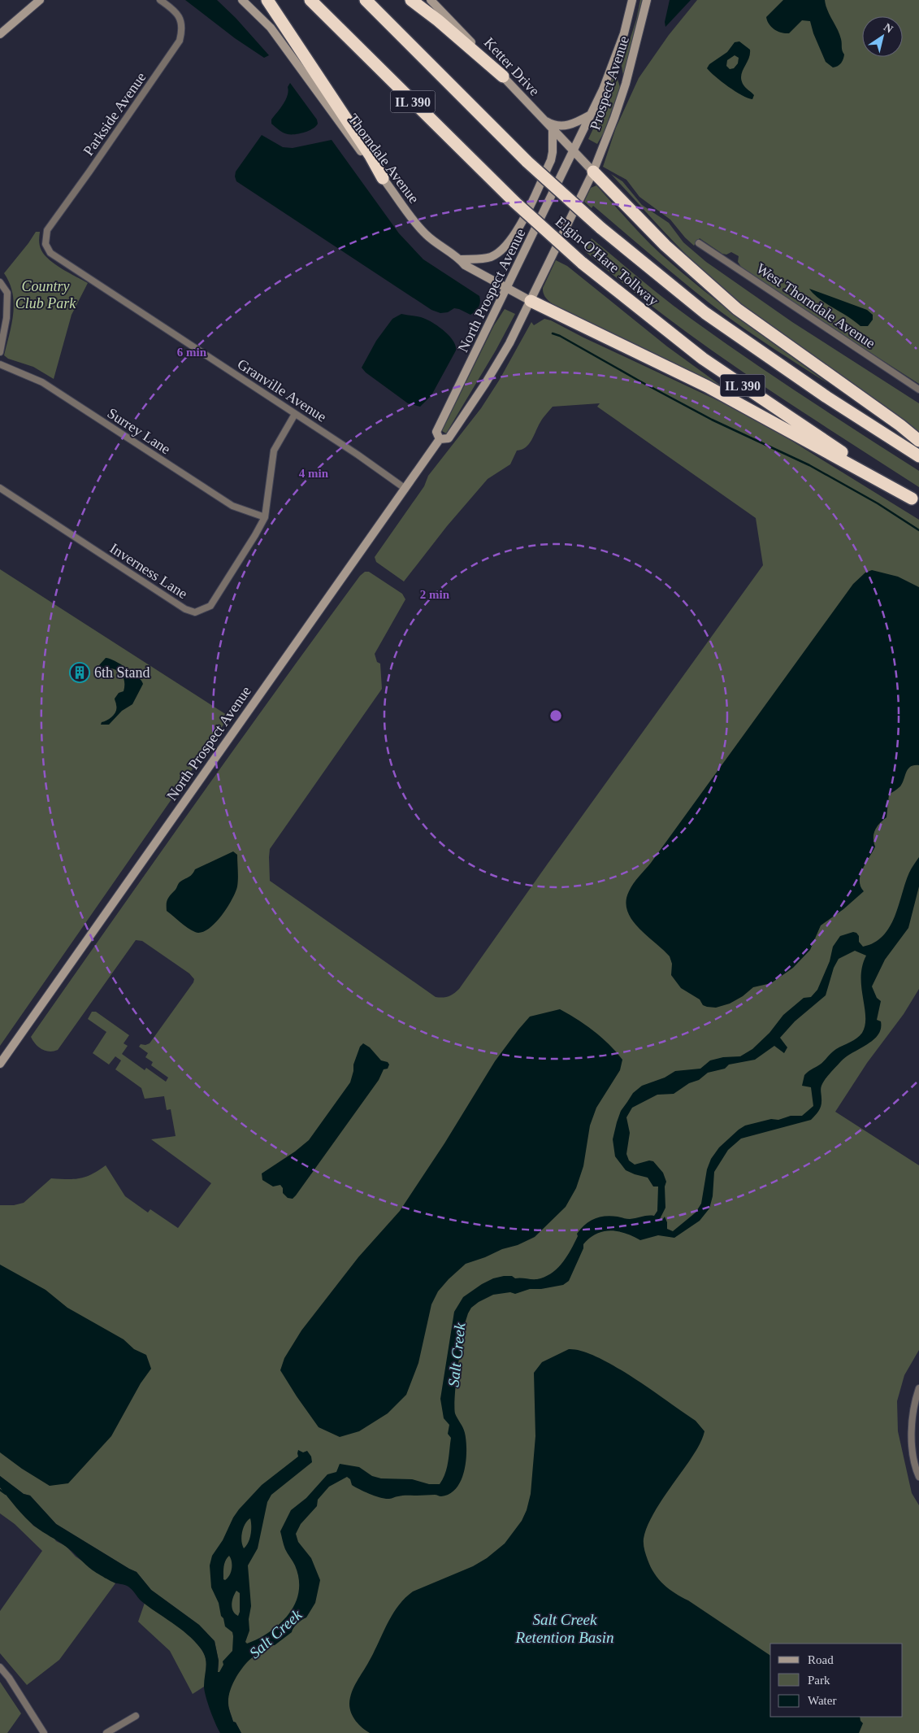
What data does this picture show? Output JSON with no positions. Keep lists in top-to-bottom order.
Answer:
{
  "streets": {
    "highway": ["IL 390", "Elgin-O'Hare Tollway"],
    "main road": [
      "Ketter Drive",
      "Prospect Avenue",
      "Thorndale Avenue",
      "North Prospect Avenue"
    ],
    "street": [
      "Parkside Avenue",
      "West Thorndale Avenue",
      "Granville Avenue",
      "Surrey Lane",
      "Inverness Lane"
    ]
  },
  "crossings": [
    ["Ketter Drive", "Prospect Avenue"],
    ["Ketter Drive", "North Prospect Avenue"],
    ["Prospect Avenue", "North Prospect Avenue"],
    ["Parkside Avenue", "Granville Avenue"],
    ["Thorndale Avenue", "North Prospect Avenue"],
    ["North Prospect Avenue", "Granville Avenue"],
    ["Granville Avenue", "Inverness Lane"],
    ["Surrey Lane", "Inverness Lane"]
  ],
  "water": ["Salt Creek", "Salt Creek Retention Basin"],
  "parks": ["Country Club Park"],
  "places": {
    "building": ["6th Stand"]
  },
  "legend": ["Road", "Park", "Water"],
  "north": "top right",
  "rings": ["6 min", "4 min", "2 min"]
}
